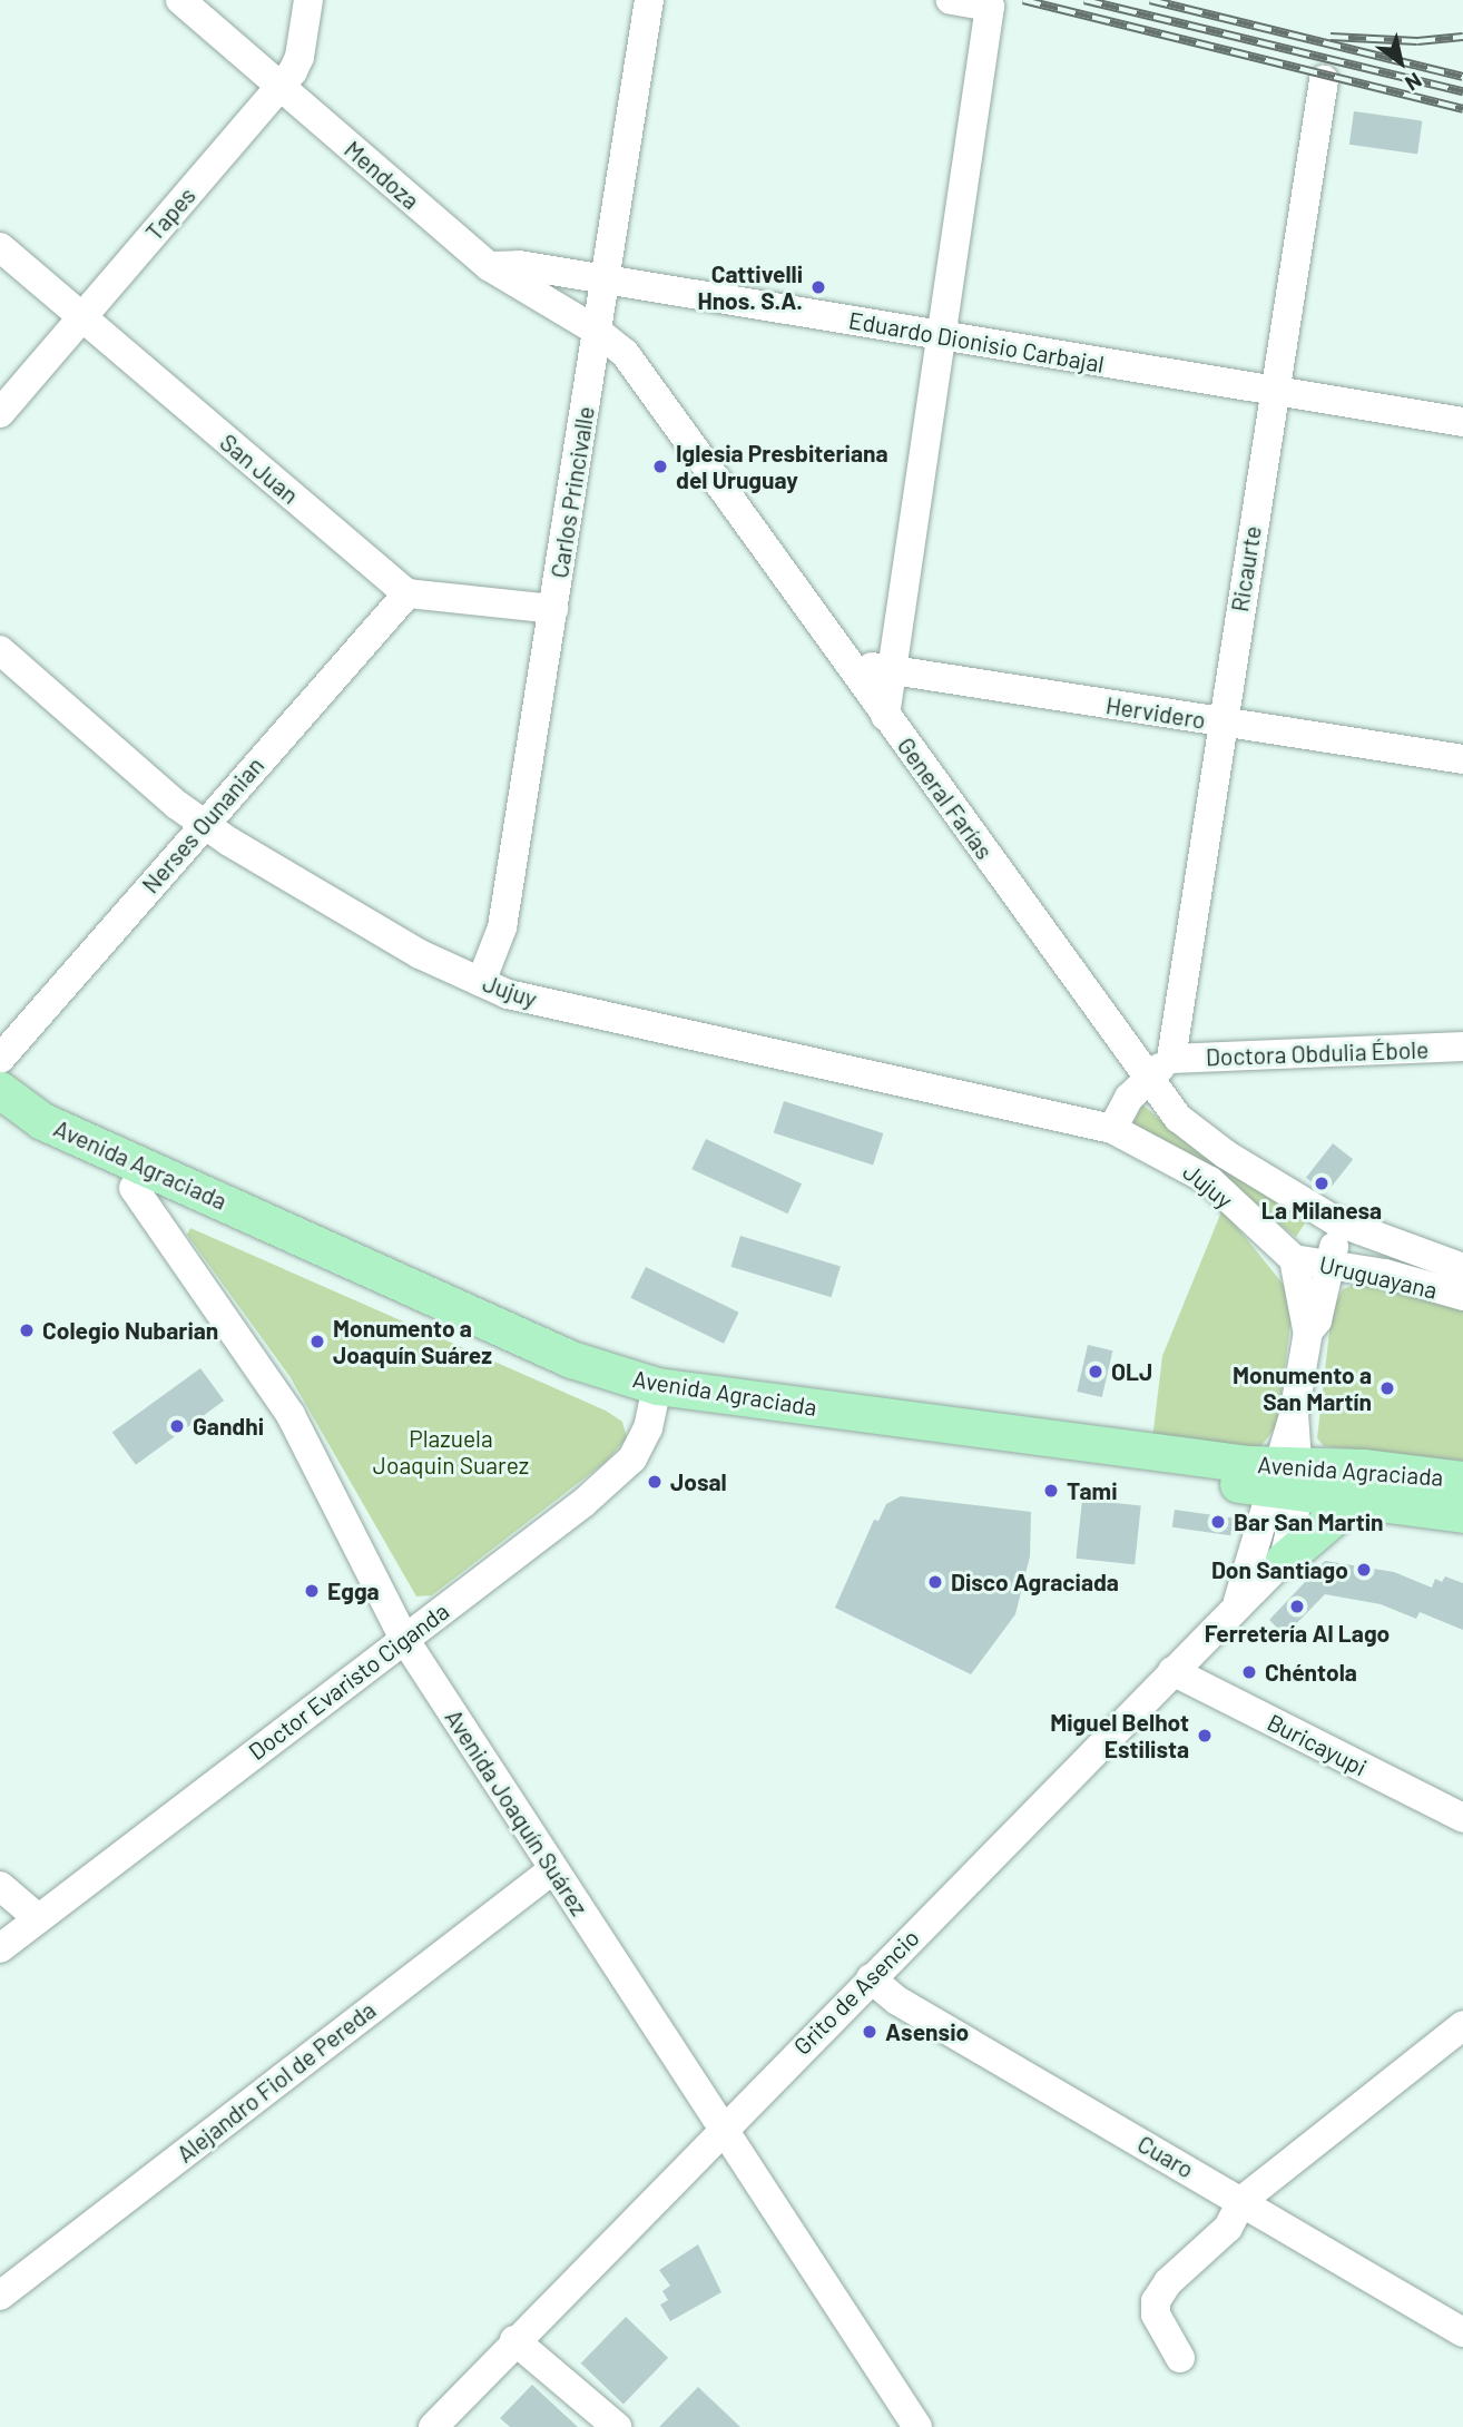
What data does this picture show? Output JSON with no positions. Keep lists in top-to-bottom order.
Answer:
{
  "streets": {
    "main road": ["Avenida Agraciada"],
    "street": [
      "Mendoza",
      "Tapes",
      "Eduardo Dionisio Carbajal",
      "San Juan",
      "Carlos Princivalle",
      "Ricaurte",
      "Hervidero",
      "General Farías",
      "Nerses Ounanian",
      "Jujuy",
      "Doctora Obdulia Ébole",
      "Uruguayana",
      "Doctor Evaristo Ciganda",
      "Buricayupi",
      "Avenida Joaquín Suárez",
      "Grito de Asencio",
      "Alejandro Fiol de Pereda",
      "Cuaro"
    ]
  },
  "crossings": [
    ["Mendoza", "Tapes"],
    ["Mendoza", "Eduardo Dionisio Carbajal"],
    ["Mendoza", "Carlos Princivalle"],
    ["Mendoza", "General Farías"],
    ["Tapes", "San Juan"],
    ["Eduardo Dionisio Carbajal", "Carlos Princivalle"],
    ["Eduardo Dionisio Carbajal", "Ricaurte"],
    ["San Juan", "Nerses Ounanian"],
    ["Carlos Princivalle", "General Farías"],
    ["Carlos Princivalle", "Jujuy"],
    ["Ricaurte", "Hervidero"],
    ["Ricaurte", "Doctora Obdulia Ébole"],
    ["Hervidero", "General Farías"],
    ["General Farías", "Uruguayana"],
    ["Nerses Ounanian", "Jujuy"],
    ["Jujuy", "Uruguayana"],
    ["Avenida Agraciada", "Doctor Evaristo Ciganda"],
    ["Avenida Agraciada", "Avenida Joaquín Suárez"],
    ["Doctor Evaristo Ciganda", "Avenida Joaquín Suárez"],
    ["Buricayupi", "Grito de Asencio"],
    ["Avenida Joaquín Suárez", "Grito de Asencio"],
    ["Avenida Joaquín Suárez", "Alejandro Fiol de Pereda"],
    ["Grito de Asencio", "Cuaro"]
  ],
  "parks": ["Plazuela Joaquin Suarez"],
  "places": [
    "Cattivelli Hnos. S.A.",
    "Iglesia Presbiteriana del Uruguay",
    "La Milanesa",
    "Colegio Nubarian",
    "Monumento a Joaquín Suárez",
    "OLJ",
    "Monumento a San Martín",
    "Gandhi",
    "Josal",
    "Tami",
    "Bar San Martin",
    "Don Santiago",
    "Disco Agraciada",
    "Egga",
    "Ferretería Al Lago",
    "Chéntola",
    "Miguel Belhot Estilista",
    "Asensio"
  ],
  "north": "bottom right"
}
